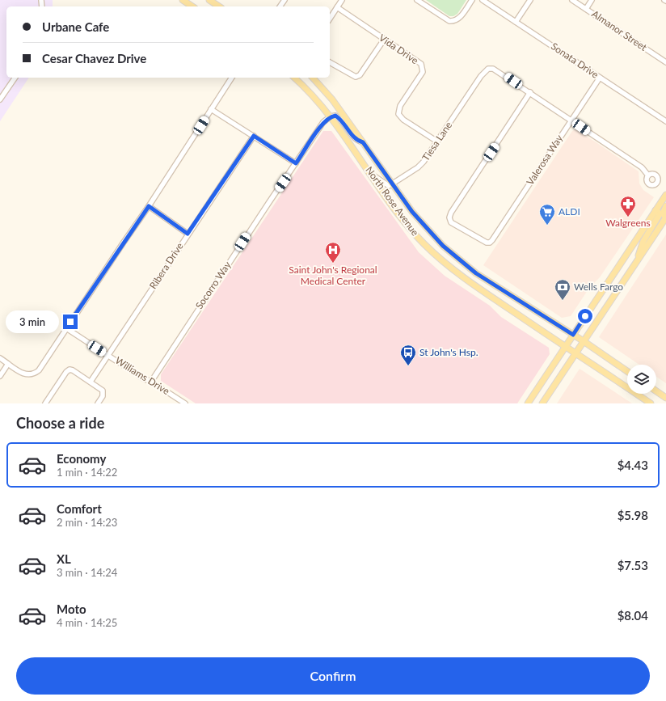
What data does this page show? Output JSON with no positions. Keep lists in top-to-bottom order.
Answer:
{
  "streets": {
    "main road": ["North Rose Avenue"],
    "street": [
      "Almanor Street",
      "Vida Drive",
      "Sonata Drive",
      "Tiesa Lane",
      "Valerosa Way",
      "Ribera Drive",
      "Socorro Way",
      "Williams Drive"
    ]
  },
  "crossings": [
    ["Vida Drive", "Tiesa Lane"],
    ["Sonata Drive", "Valerosa Way"],
    ["Tiesa Lane", "Valerosa Way"],
    ["Tiesa Lane", "North Rose Avenue"],
    ["North Rose Avenue", "Socorro Way"],
    ["Ribera Drive", "Williams Drive"],
    ["Socorro Way", "Williams Drive"]
  ],
  "places": {
    "pharmacy": ["Walgreens"],
    "supermarket": ["ALDI"],
    "hospital": ["Saint John's Regional Medical Center"],
    "bank": ["Wells Fargo"],
    "bus stop": ["St John's Hsp."]
  },
  "page": {
    "banner": ["Urbane Cafe", "Cesar Chavez Drive"],
    "bubble": "3 min",
    "heading": "Choose a ride",
    "list": [
      {
        "name": "Economy",
        "note": "1 min · 14:22",
        "value": "$4.43"
      },
      {
        "name": "Comfort",
        "note": "2 min · 14:23",
        "value": "$5.98"
      },
      {
        "name": "XL",
        "note": "3 min · 14:24",
        "value": "$7.53"
      },
      {
        "name": "Moto",
        "note": "4 min · 14:25",
        "value": "$8.04"
      }
    ],
    "buttons": "Confirm"
  }
}
